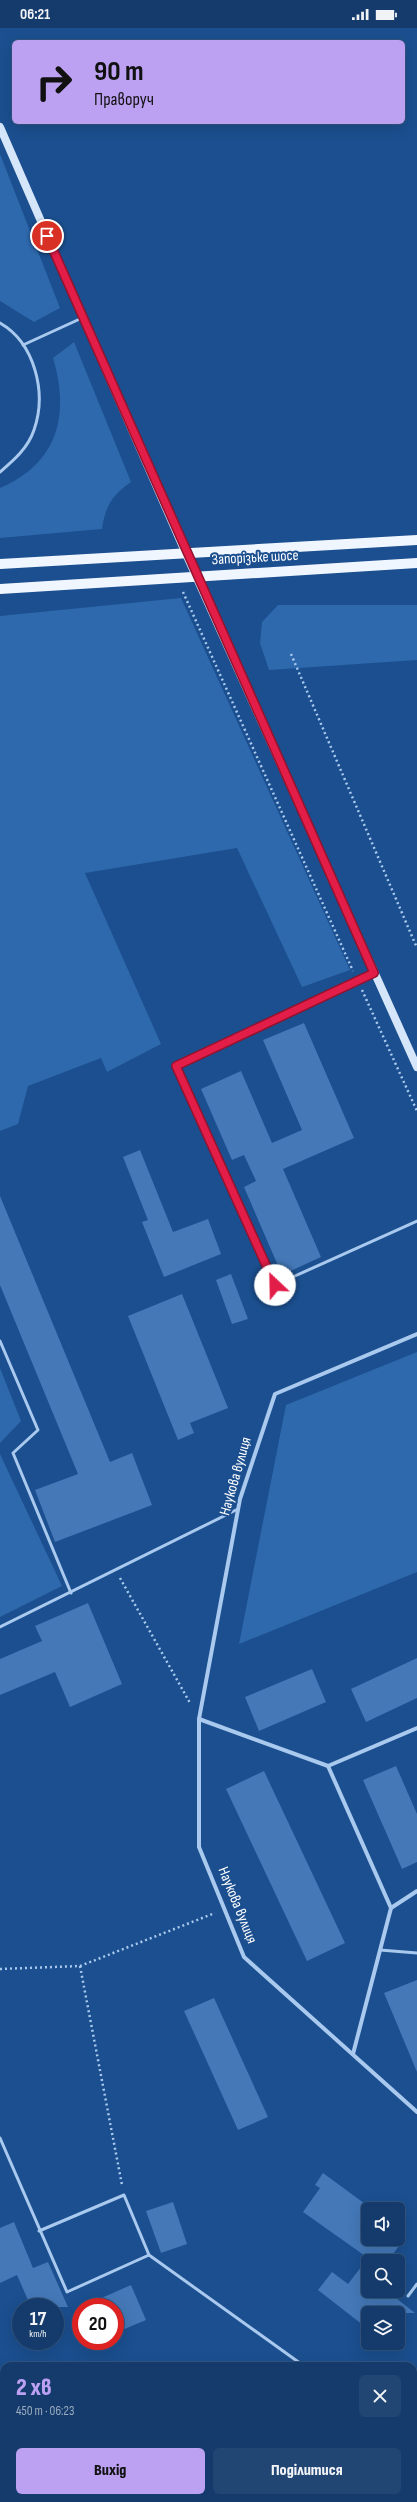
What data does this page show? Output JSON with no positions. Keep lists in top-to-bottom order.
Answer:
{
  "streets": {
    "main road": ["Запорізьке шосе"],
    "street": ["Наукова вулиця"]
  },
  "page": {
    "status": "06:21",
    "turn": ["90 m", "Праворуч"],
    "speed": "17 km/h",
    "limit": "20",
    "heading": ["2 хв", "450 m · 06:23"],
    "buttons": ["Вихід", "Поділитися"]
  }
}
